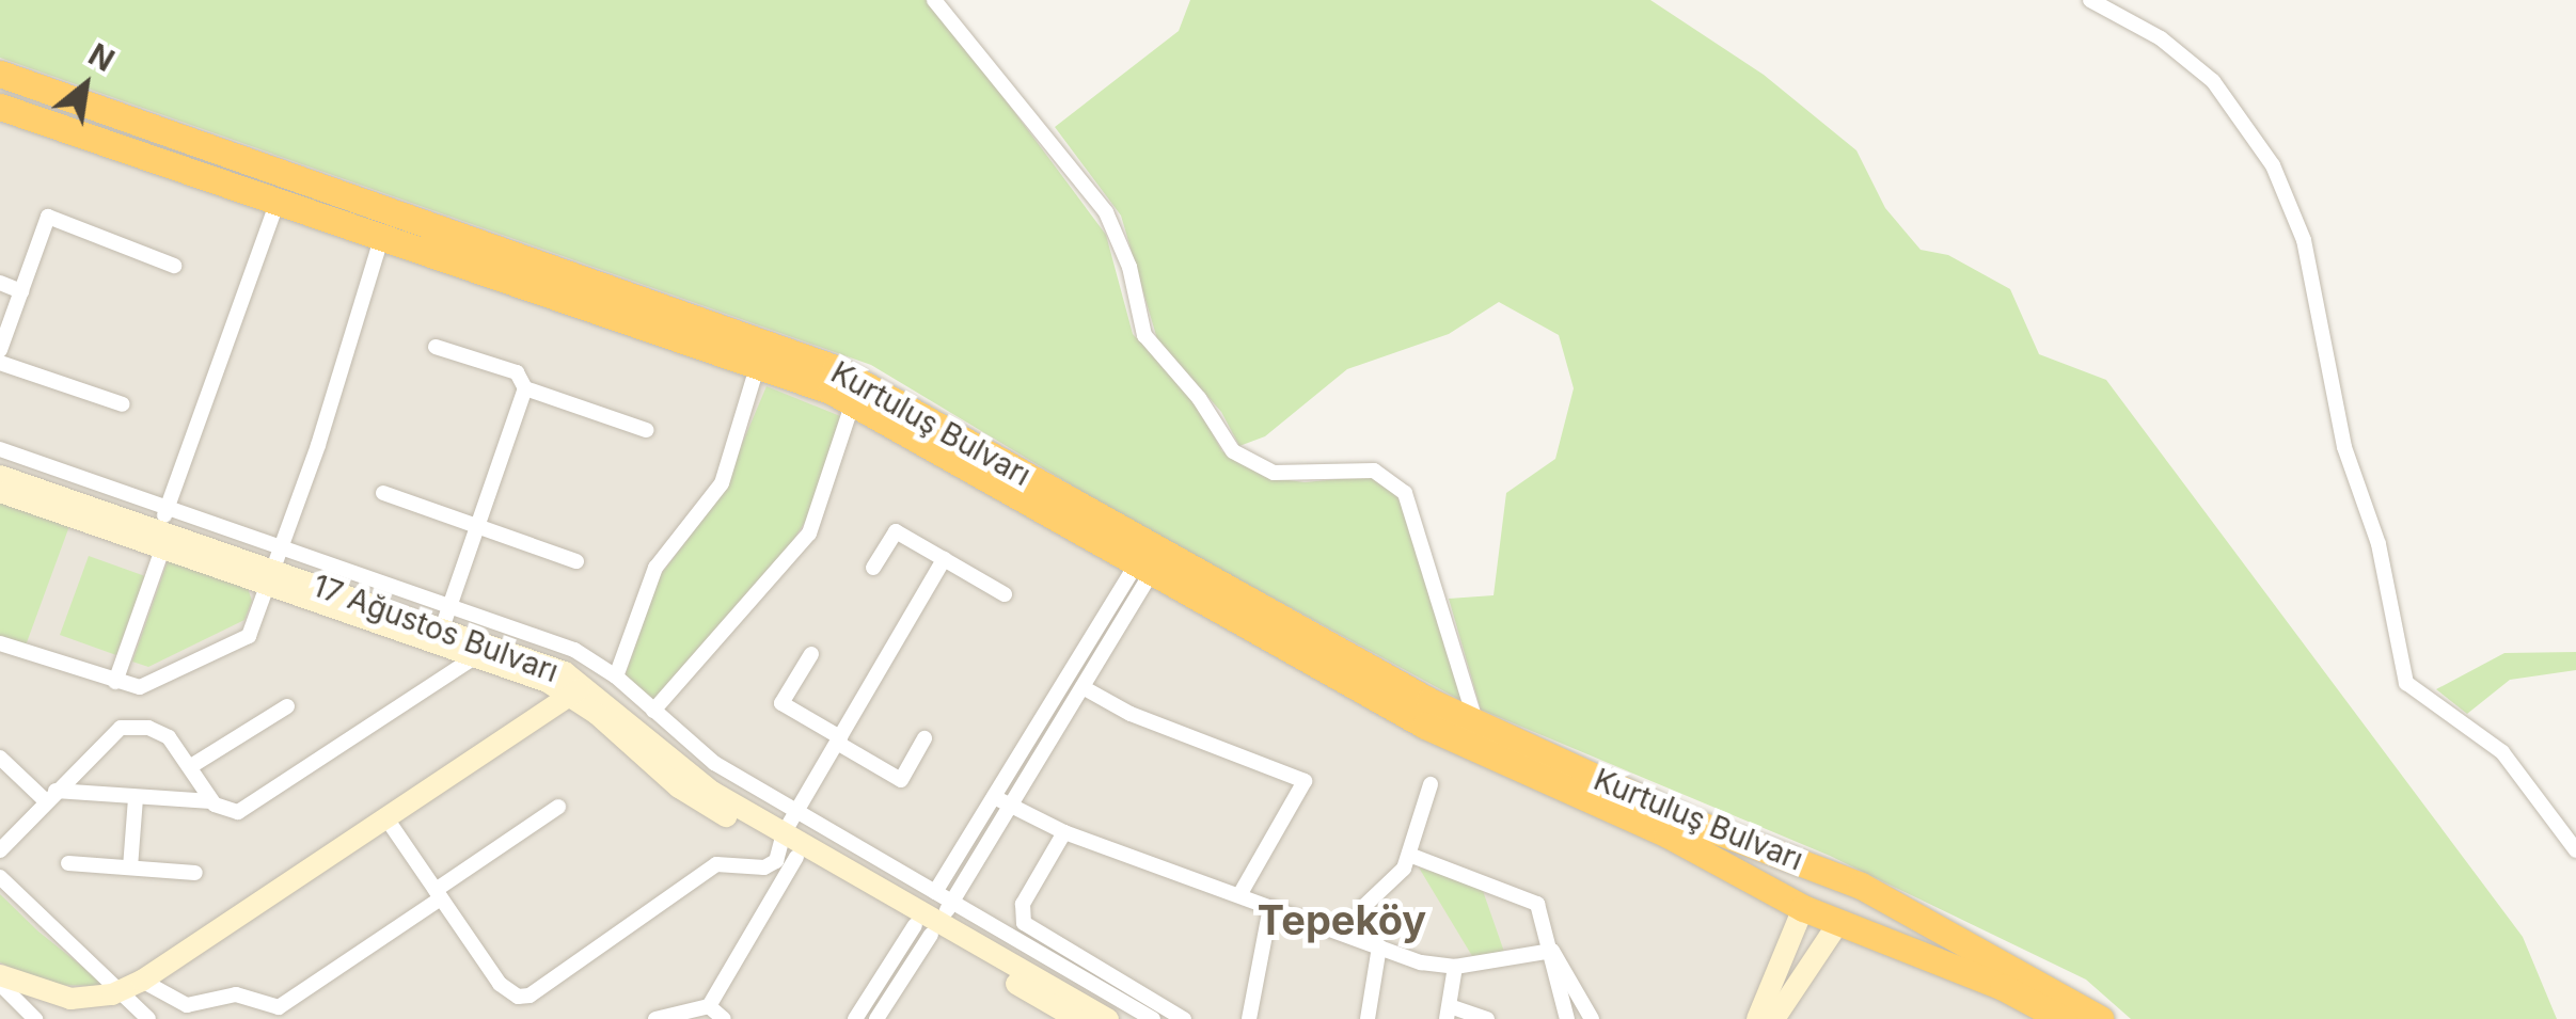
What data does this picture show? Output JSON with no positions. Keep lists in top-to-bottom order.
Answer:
{
  "streets": {
    "highway": ["Kurtuluş Bulvarı"],
    "main road": ["17 Ağustos Bulvarı"]
  },
  "districts": ["Tepeköy"],
  "north": "top right"
}
